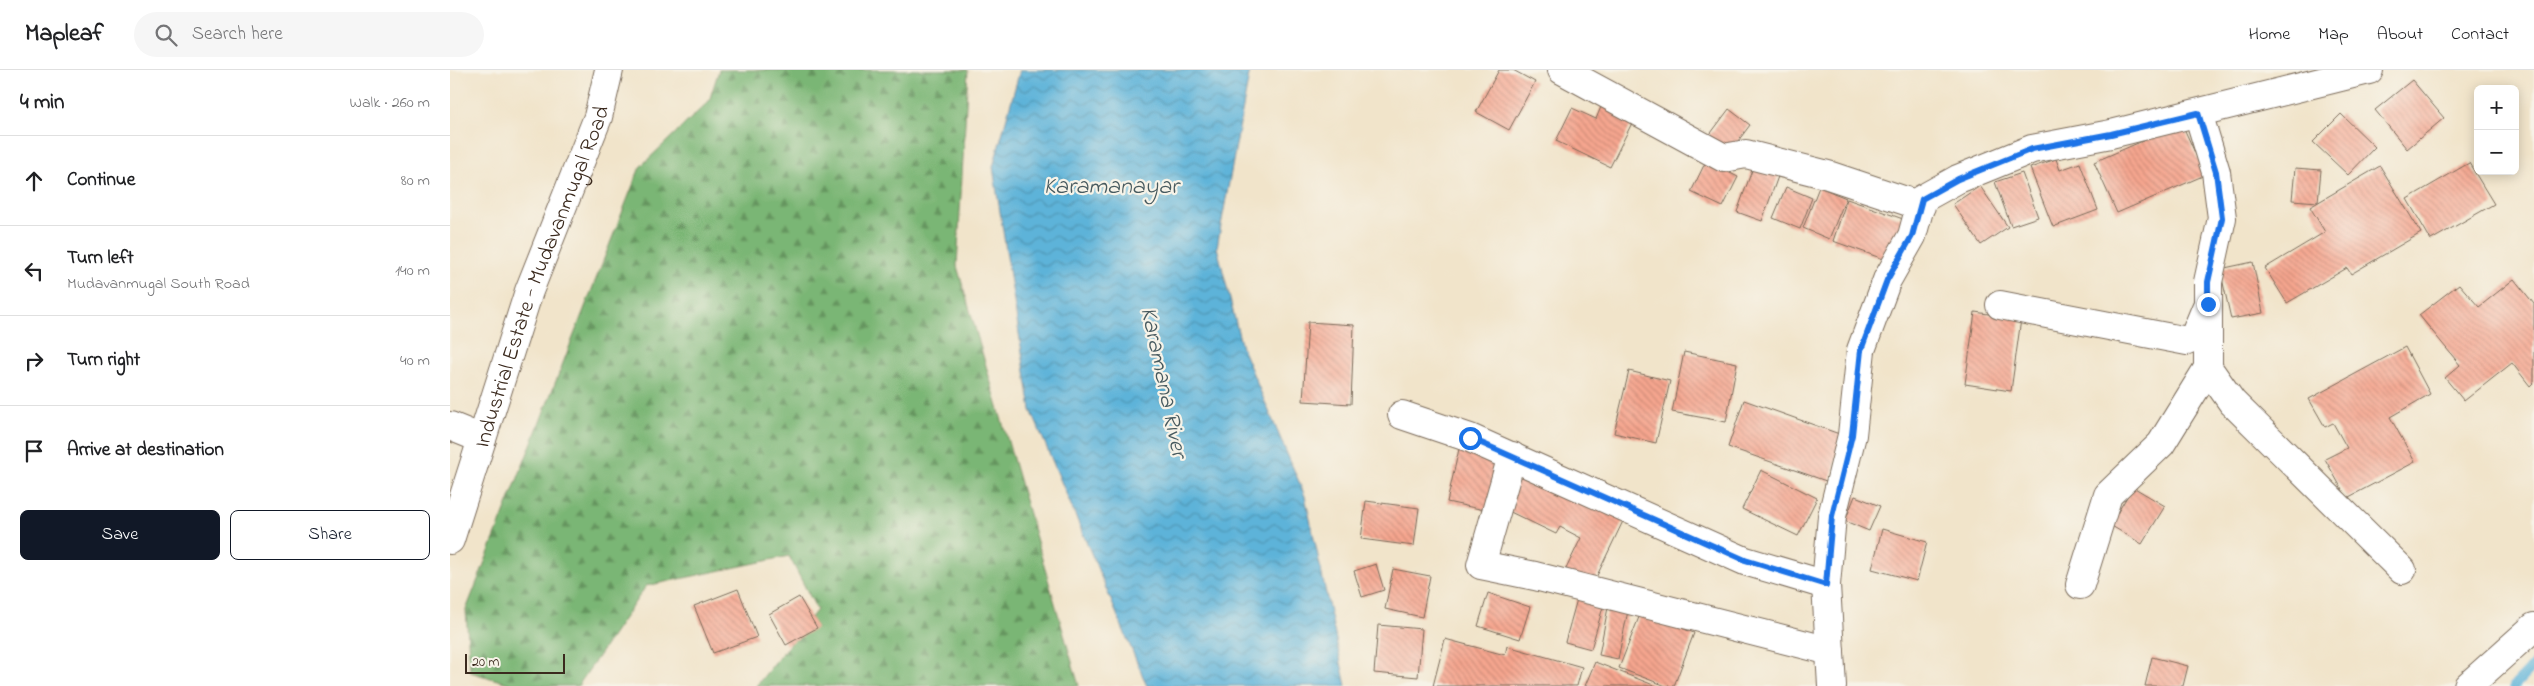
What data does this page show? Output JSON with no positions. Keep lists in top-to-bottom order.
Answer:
{
  "streets": {
    "street": ["Industrial Estate - Mudavanmugal Road"]
  },
  "water": ["Karamanayar", "Karamana River"],
  "scale_bar": "20 m",
  "page": {
    "header": "Mapleaf",
    "search": "Search here",
    "nav": [
      "Home",
      "Map",
      "About",
      "Contact"
    ],
    "heading": ["4 min", "Walk · 260 m"],
    "map_buttons": ["+", "−"],
    "list": [
      ["Continue", "80 m"],
      ["Turn left", "Mudavanmugal South Road", "140 m"],
      ["Turn right", "40 m"],
      "Arrive at destination"
    ],
    "buttons": ["Save", "Share"],
    "scale": "20 m"
  }
}
